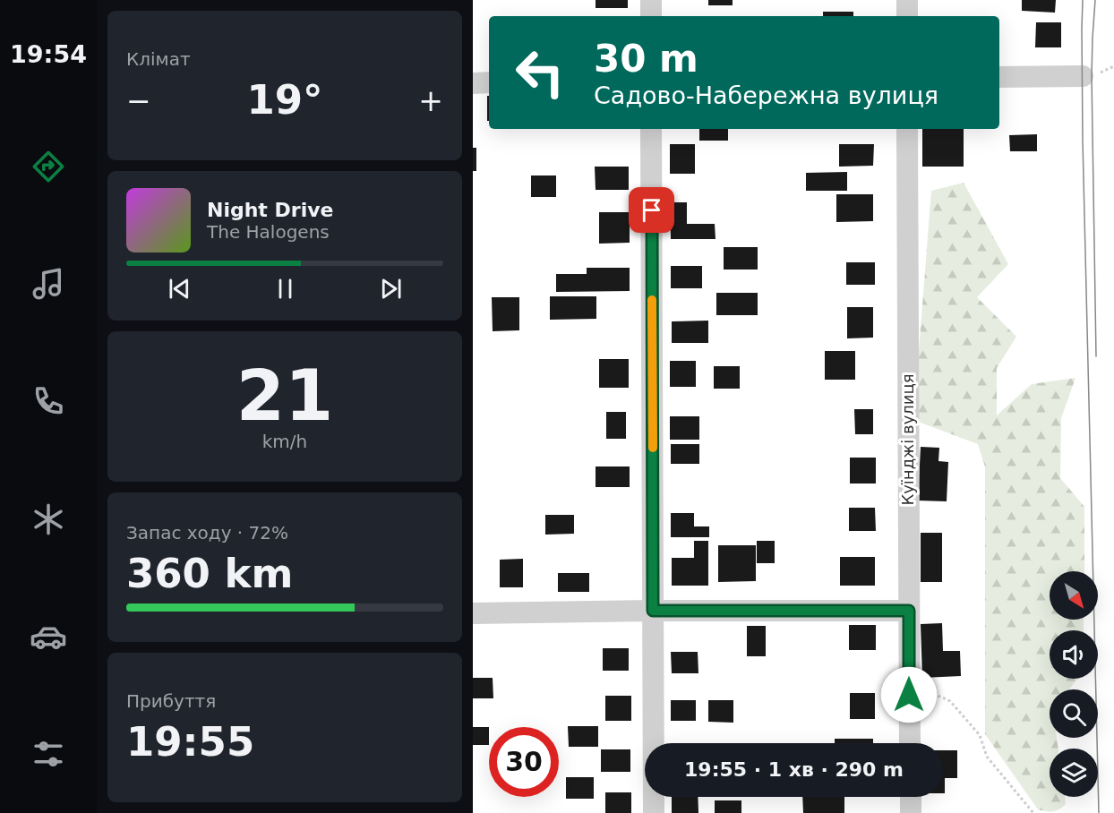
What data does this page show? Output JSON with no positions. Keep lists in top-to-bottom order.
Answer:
{
  "streets": {
    "street": ["Куїнджі вулиця"]
  },
  "north": "bottom right",
  "page": {
    "tabs": "19:54",
    "tile": [
      "Клімат",
      ["21", "km/h"],
      ["Запас ходу · 72%", "360 km"],
      ["Прибуття", "19:55"]
    ],
    "turn": ["30 m", "Садово-Набережна вулиця"],
    "heat": ["−", "19°", "+"],
    "song": ["Night Drive", "The Halogens"],
    "limit": "30",
    "trip": "19:55 · 1 хв · 290 m"
  }
}
